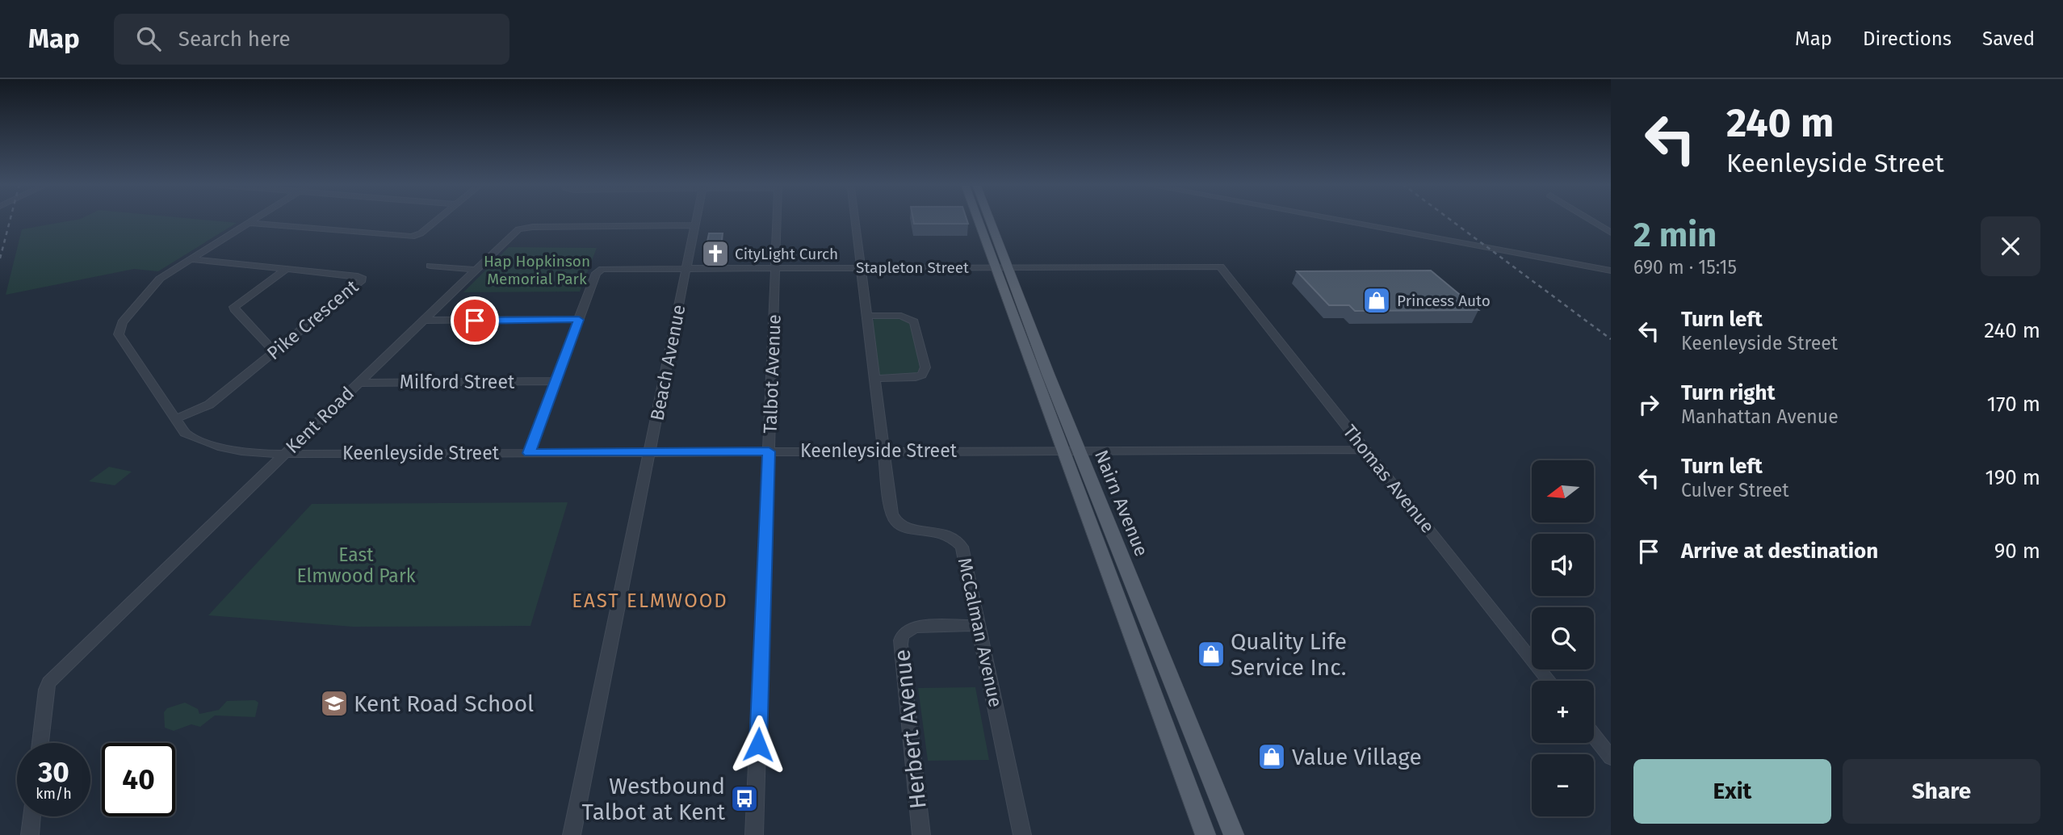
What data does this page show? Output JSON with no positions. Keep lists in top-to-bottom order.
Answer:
{
  "streets": {
    "main road": ["Nairn Avenue"],
    "street": [
      "Stapleton Street",
      "Pike Crescent",
      "Beach Avenue",
      "Talbot Avenue",
      "Milford Street",
      "Kent Road",
      "Keenleyside Street",
      "Thomas Avenue",
      "McCalman Avenue",
      "Herbert Avenue"
    ]
  },
  "crossings": [
    ["Stapleton Street", "Beach Avenue"],
    ["Stapleton Street", "Talbot Avenue"],
    ["Stapleton Street", "Thomas Avenue"],
    ["Stapleton Street", "Nairn Avenue"],
    ["Stapleton Street", "McCalman Avenue"],
    ["Pike Crescent", "Keenleyside Street"],
    ["Beach Avenue", "Kent Road"],
    ["Beach Avenue", "Keenleyside Street"],
    ["Talbot Avenue", "Keenleyside Street"],
    ["Milford Street", "Kent Road"],
    ["Kent Road", "Keenleyside Street"],
    ["Keenleyside Street", "Thomas Avenue"],
    ["Keenleyside Street", "Nairn Avenue"],
    ["Keenleyside Street", "McCalman Avenue"],
    ["McCalman Avenue", "Herbert Avenue"]
  ],
  "districts": ["EAST ELMWOOD"],
  "parks": ["Hap Hopkinson Memorial Park", "East Elmwood Park"],
  "places": {
    "church": ["CityLight Curch"],
    "shop": ["Princess Auto", "Quality Life Service Inc.", "Value Village"],
    "school or university": ["Kent Road School"],
    "bus stop": ["Westbound Talbot at Kent"]
  },
  "north": "left",
  "page": {
    "header": "Map",
    "search": "Search here",
    "nav": ["Map", "Directions", "Saved"],
    "turn": ["240 m", "Keenleyside Street"],
    "heading": ["2 min", "690 m · 15:15"],
    "list": [
      {
        "name": "Turn left",
        "note": "Keenleyside Street",
        "value": "240 m"
      },
      {
        "name": "Turn right",
        "note": "Manhattan Avenue",
        "value": "170 m"
      },
      {
        "name": "Turn left",
        "note": "Culver Street",
        "value": "190 m"
      },
      {
        "name": "Arrive at destination",
        "value": "90 m"
      }
    ],
    "map_buttons": ["+", "−"],
    "speed": "30 km/h",
    "limit": "40",
    "buttons": ["Exit", "Share"]
  }
}
